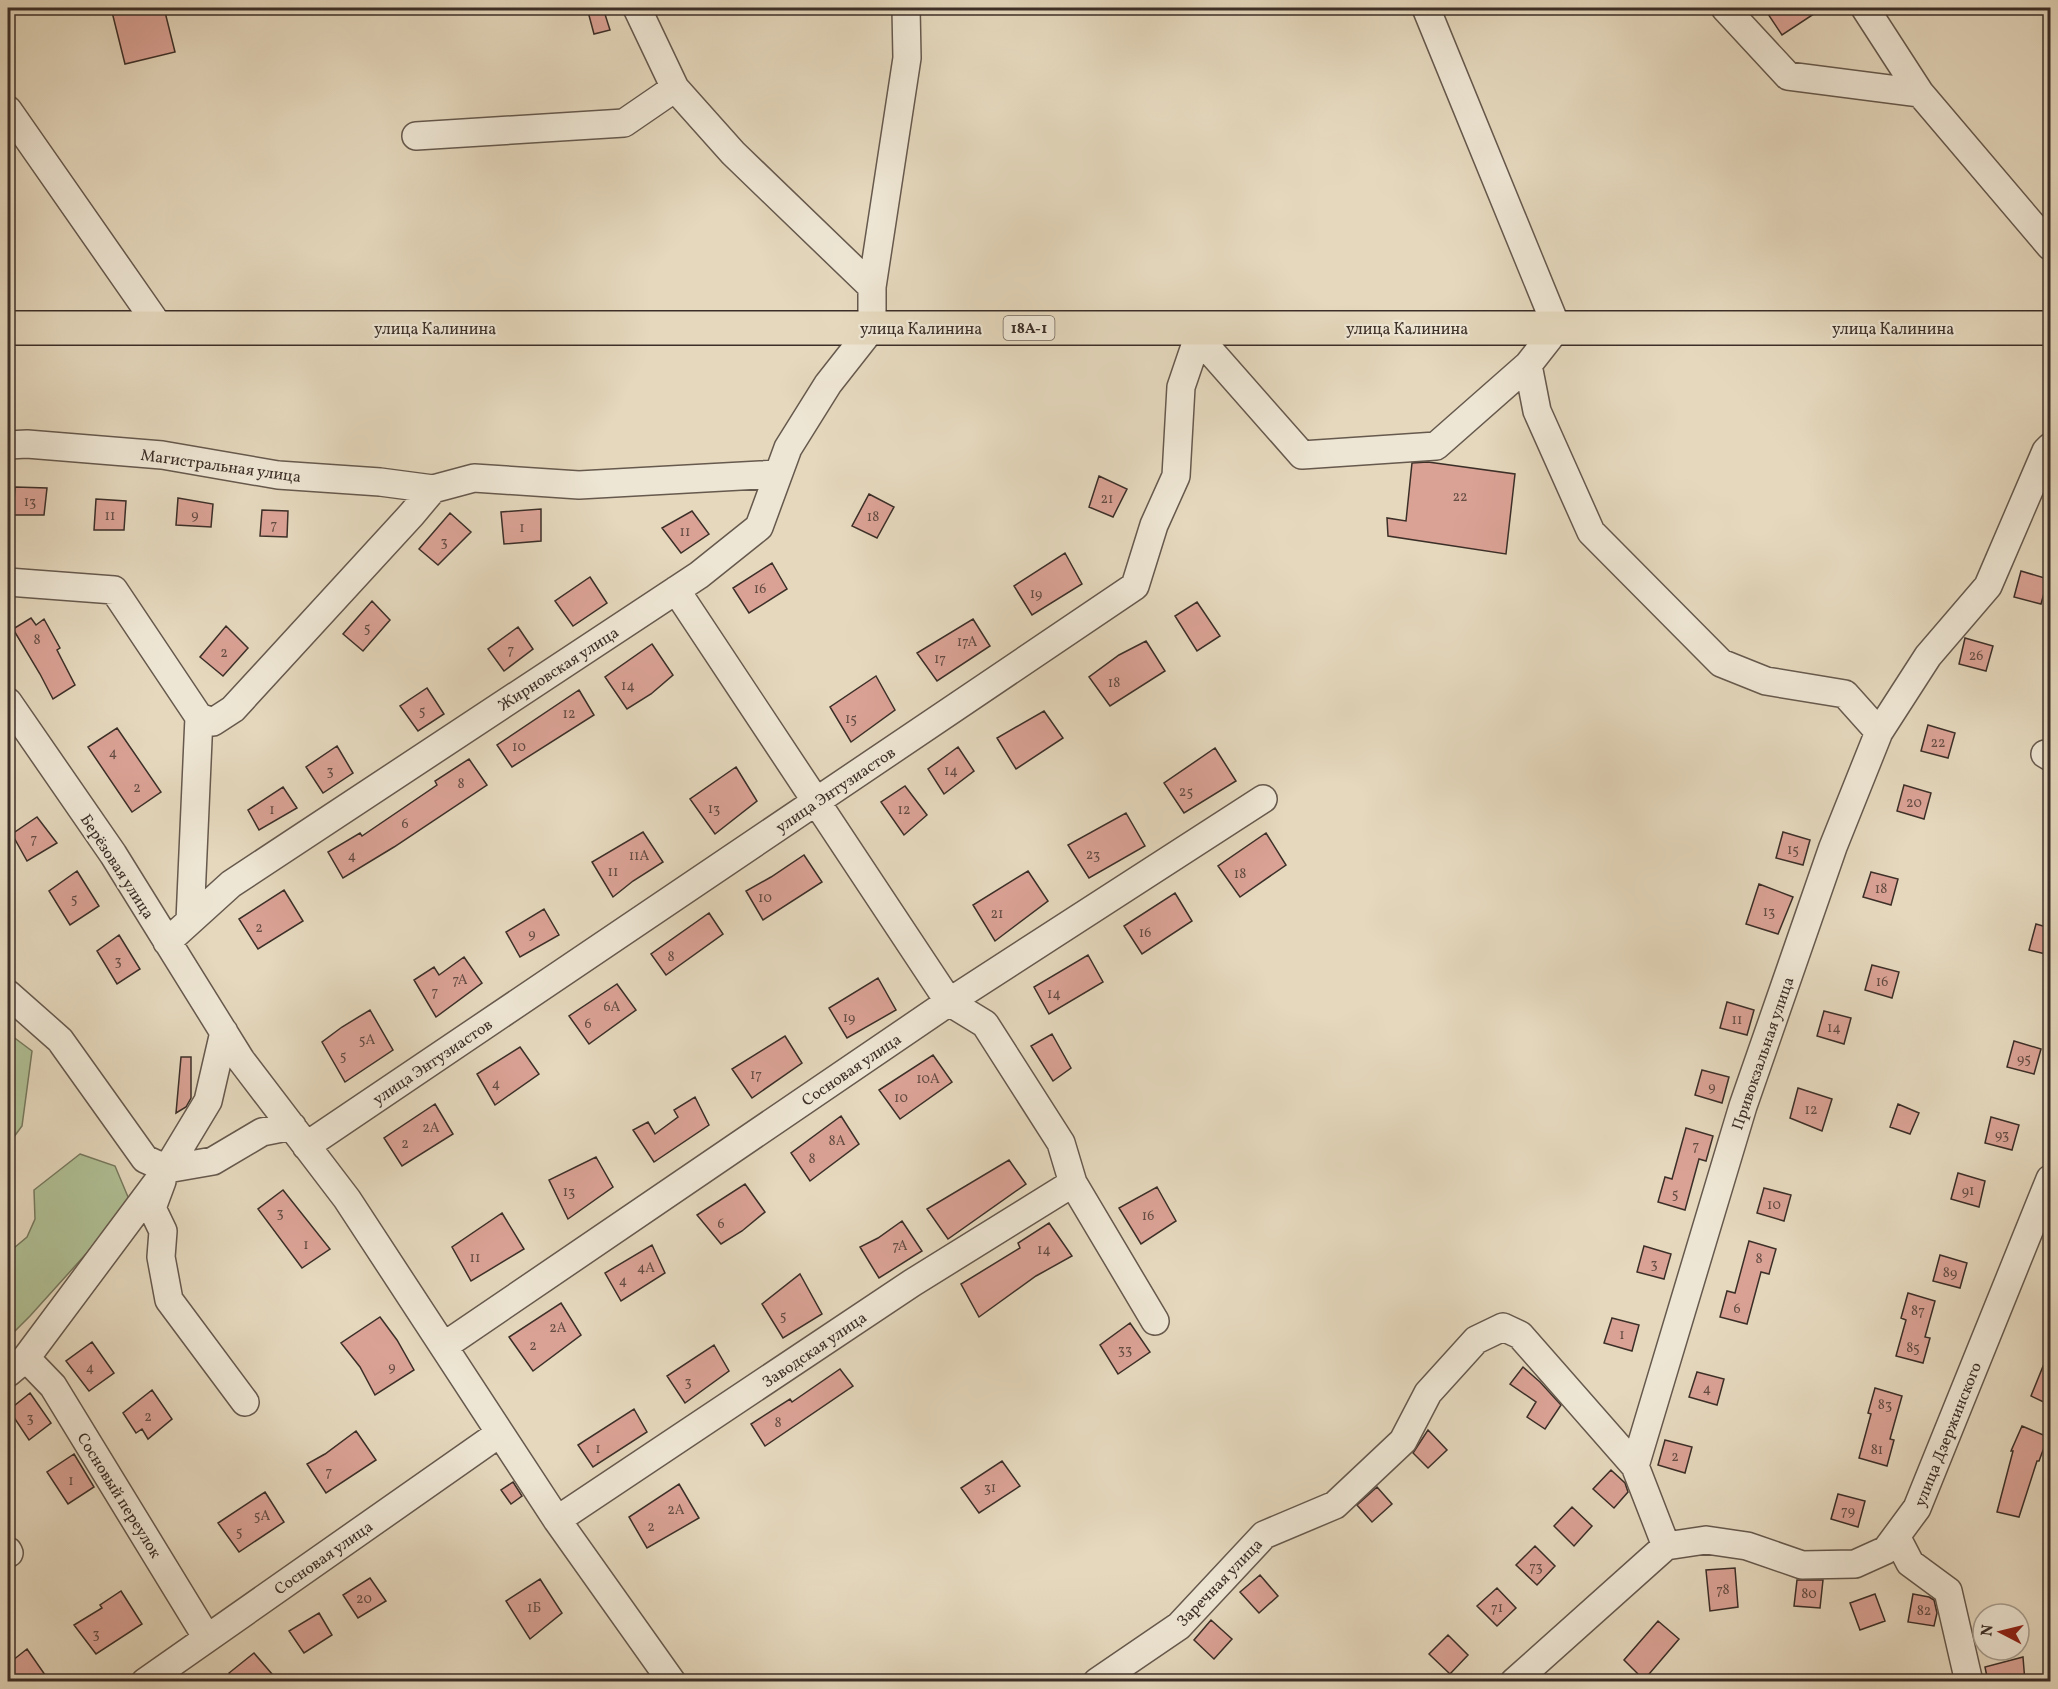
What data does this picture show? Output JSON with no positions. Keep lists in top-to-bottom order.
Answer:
{
  "streets": {
    "main road": ["улица Калинина", "18А-1"],
    "street": [
      "Магистральная улица",
      "Жирновская улица",
      "улица Энтузиастов",
      "Берёзовая улица",
      "Привокзальная улица",
      "Сосновая улица",
      "Заводская улица",
      "улица Дзержинского",
      "Сосновый переулок",
      "Заречная улица"
    ]
  },
  "crossings": [
    ["улица Калинина", "Жирновская улица"],
    ["улица Калинина", "улица Энтузиастов"],
    ["Магистральная улица", "Жирновская улица"],
    ["Жирновская улица", "Берёзовая улица"],
    ["улица Энтузиастов", "Берёзовая улица"],
    ["Берёзовая улица", "Сосновая улица"],
    ["Берёзовая улица", "Заводская улица"],
    ["Привокзальная улица", "Заречная улица"],
    ["Сосновая улица", "Сосновый переулок"]
  ],
  "house_numbers": [
    "22",
    "21",
    "13",
    "9",
    "11",
    "18",
    "7",
    "1",
    "11",
    "3",
    "16",
    "19",
    "5",
    "8",
    "17А",
    "7",
    "2",
    "26",
    "17",
    "18",
    "14",
    "5",
    "12",
    "15",
    "22",
    "10",
    "4",
    "3",
    "14",
    "8",
    "2",
    "25",
    "20",
    "13",
    "1",
    "12",
    "6",
    "7",
    "15",
    "23",
    "4",
    "11А",
    "11",
    "18",
    "18",
    "10",
    "5",
    "13",
    "21",
    "2",
    "16",
    "9",
    "8",
    "3",
    "7А",
    "16",
    "7",
    "14",
    "6А",
    "19",
    "11",
    "6",
    "14",
    "5А",
    "5",
    "95",
    "17",
    "10А",
    "4",
    "9",
    "10",
    "12",
    "2А",
    "93",
    "8А",
    "2",
    "7",
    "8",
    "91",
    "13",
    "5",
    "10",
    "3",
    "16",
    "6",
    "1",
    "7А",
    "14",
    "11",
    "8",
    "3",
    "4А",
    "89",
    "4",
    "6",
    "87",
    "5",
    "2А",
    "1",
    "2",
    "85",
    "33",
    "9",
    "4",
    "3",
    "4",
    "83",
    "2",
    "3",
    "8",
    "1",
    "81",
    "2",
    "7",
    "1",
    "31",
    "2А",
    "79",
    "5А",
    "2",
    "5",
    "73",
    "78",
    "80",
    "20",
    "1Б",
    "71",
    "82",
    "3"
  ],
  "north": "left"
}
